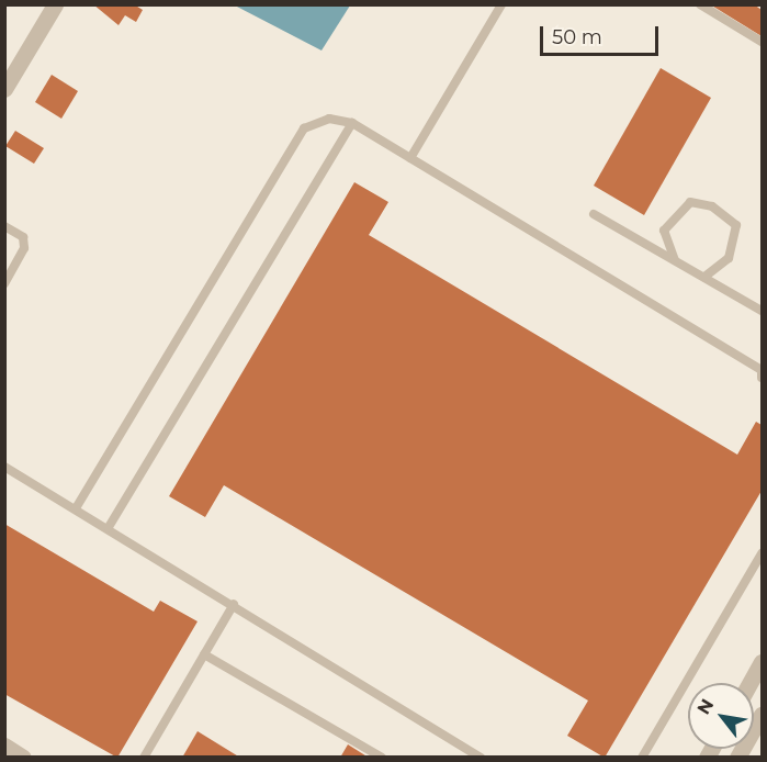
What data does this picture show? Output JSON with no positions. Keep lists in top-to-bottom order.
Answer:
{
  "scale_bar": "50 m",
  "north": "top left"
}
